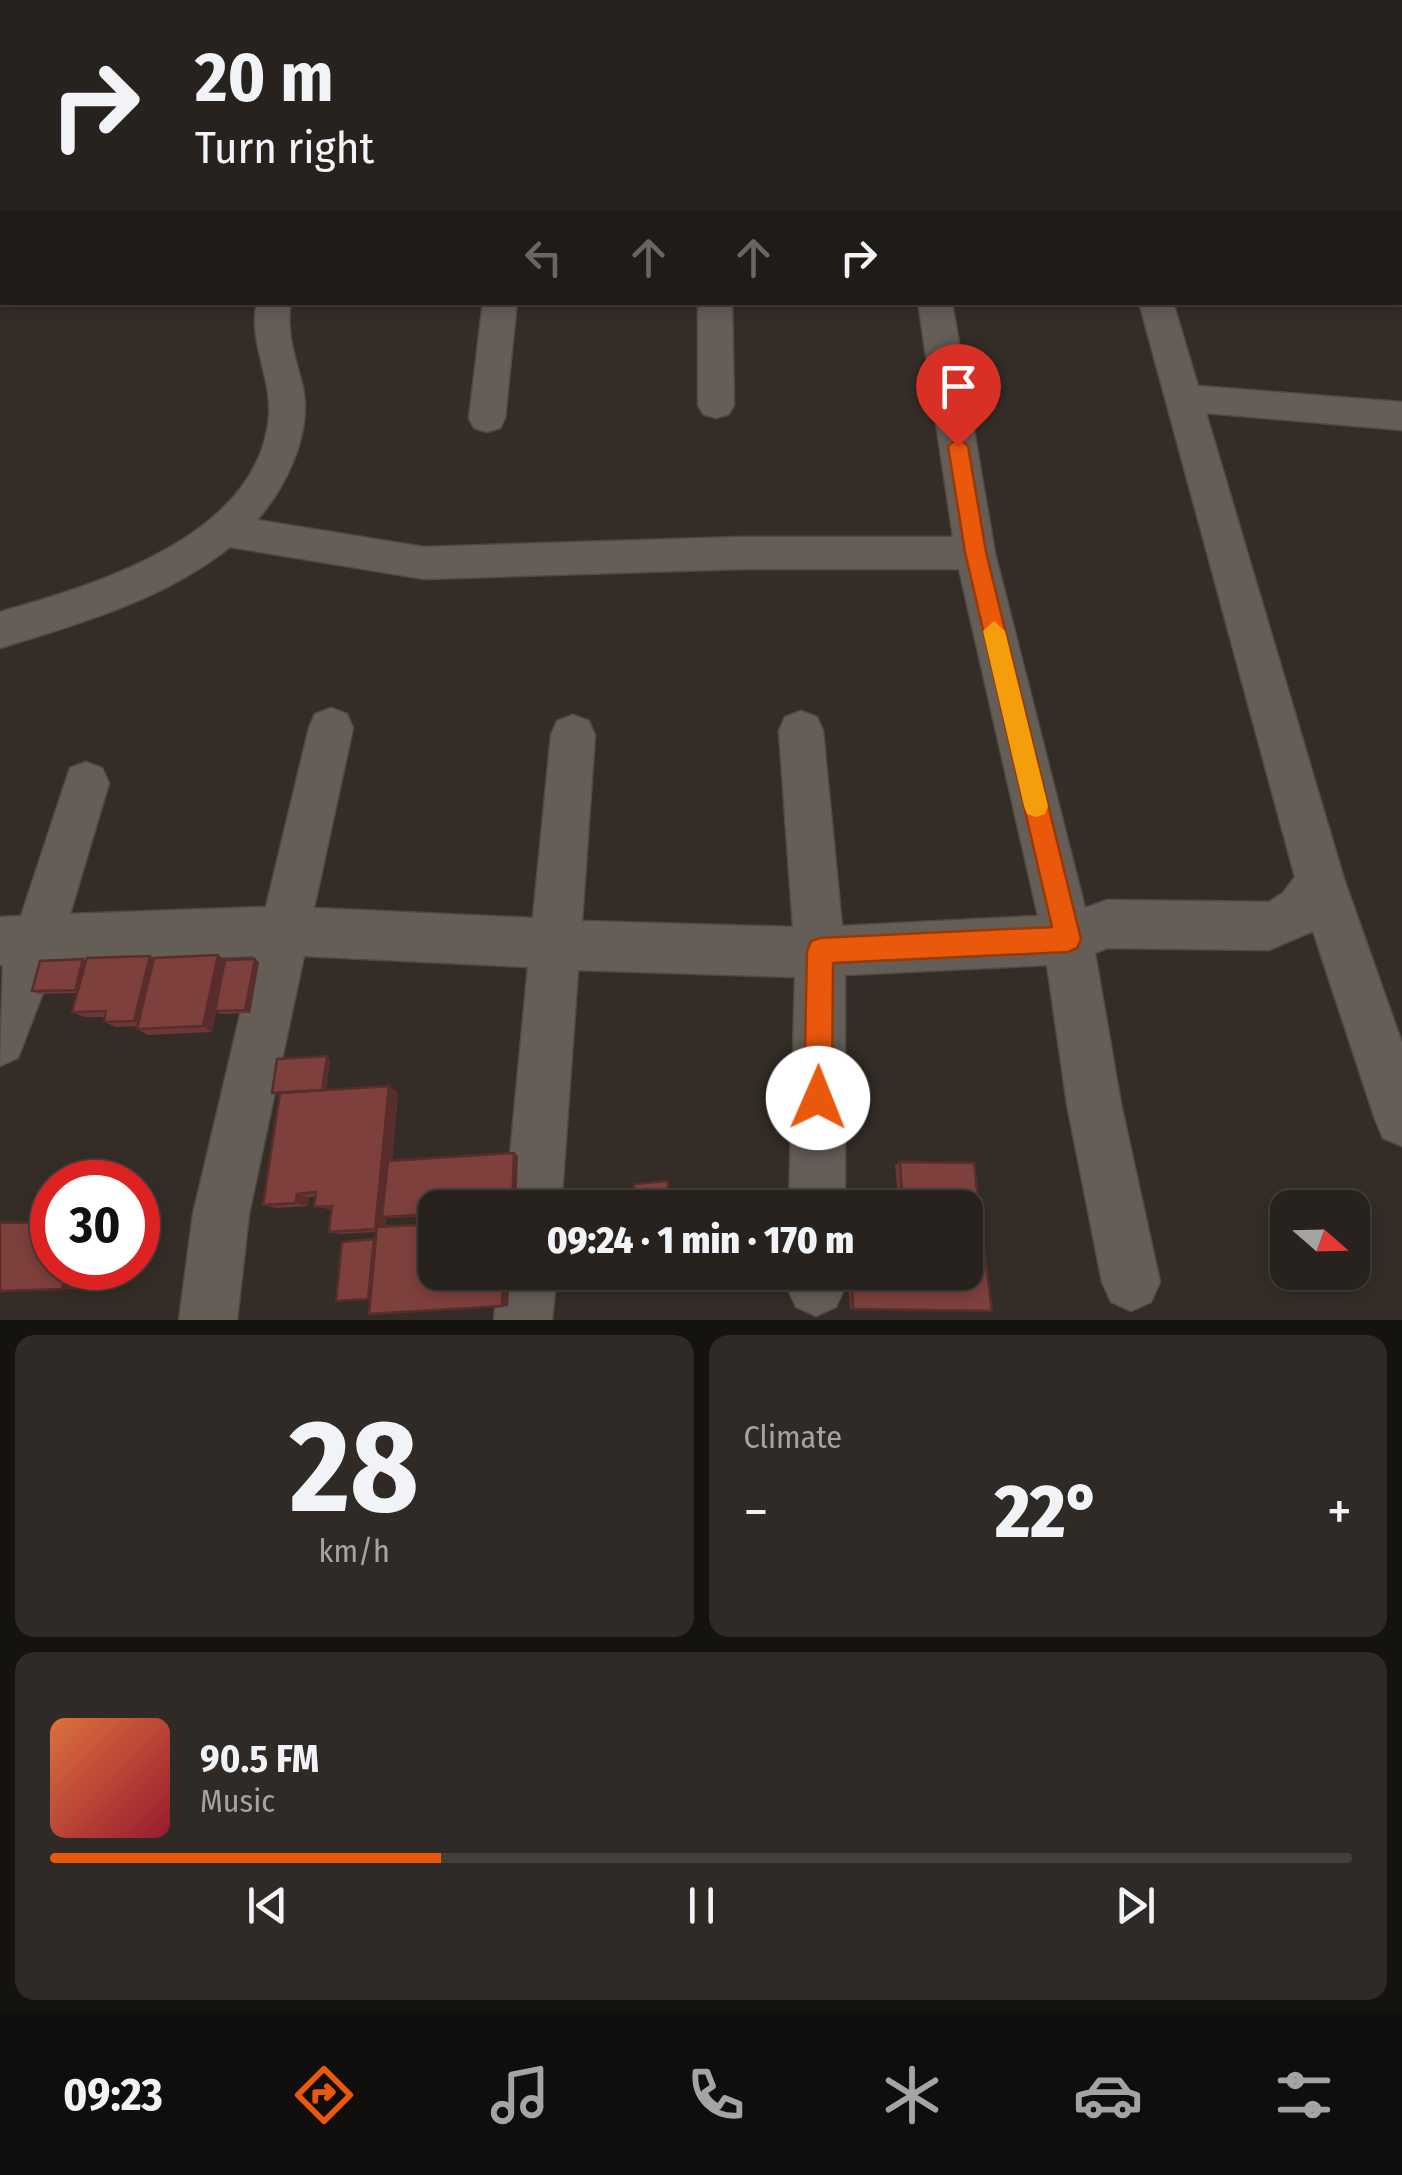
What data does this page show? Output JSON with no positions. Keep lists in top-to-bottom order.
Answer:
{
  "north": "right",
  "page": {
    "turn": ["20 m", "Turn right"],
    "limit": "30",
    "trip": "09:24 · 1 min · 170 m",
    "tile": [
      ["28", "km/h"],
      "Climate"
    ],
    "heat": ["−", "22°", "+"],
    "song": ["90.5 FM", "Music"],
    "tabs": "09:23"
  }
}
